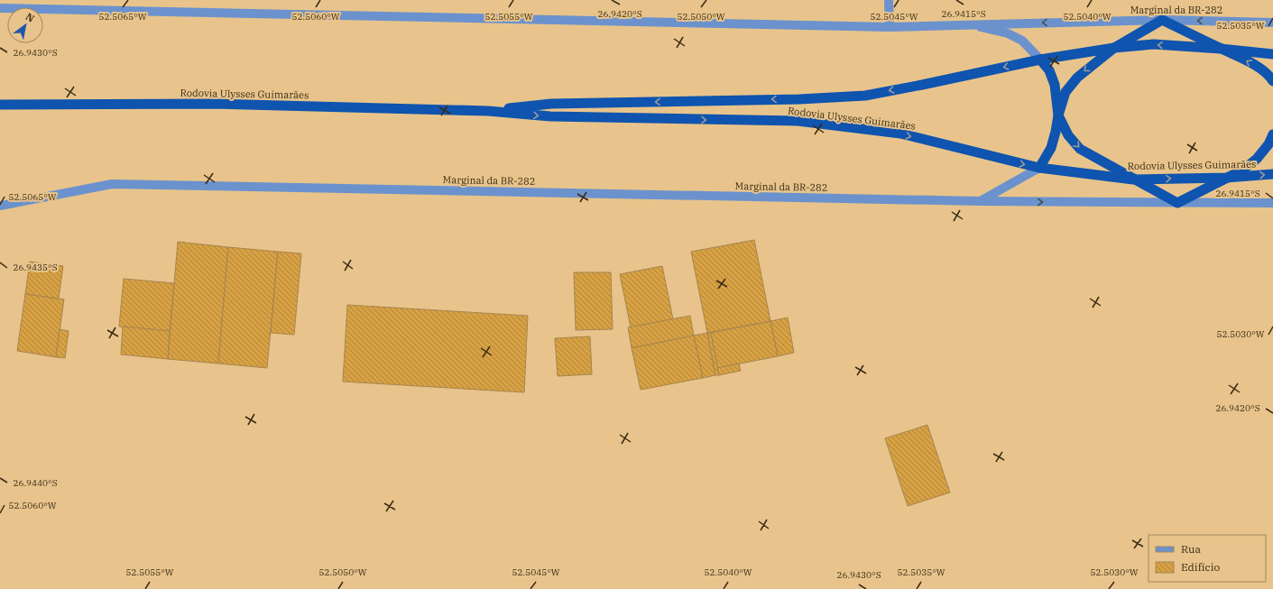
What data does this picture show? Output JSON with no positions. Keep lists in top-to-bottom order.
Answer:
{
  "streets": {
    "highway": ["Rodovia Ulysses Guimarães"],
    "street": ["Marginal da BR-282"]
  },
  "crossings": [
    ["Marginal da BR-282", "Rodovia Ulysses Guimarães"]
  ],
  "legend": ["Rua", "Edifício"],
  "north": "top right",
  "coordinates": [
    "26.9420°S",
    "26.9415°S",
    "52.5060°W",
    "52.5065°W",
    "52.5055°W",
    "52.5050°W",
    "52.5045°W",
    "52.5040°W",
    "52.5035°W",
    "26.9430°S",
    "26.9435°S",
    "52.5030°W",
    "26.9440°S"
  ]
}
